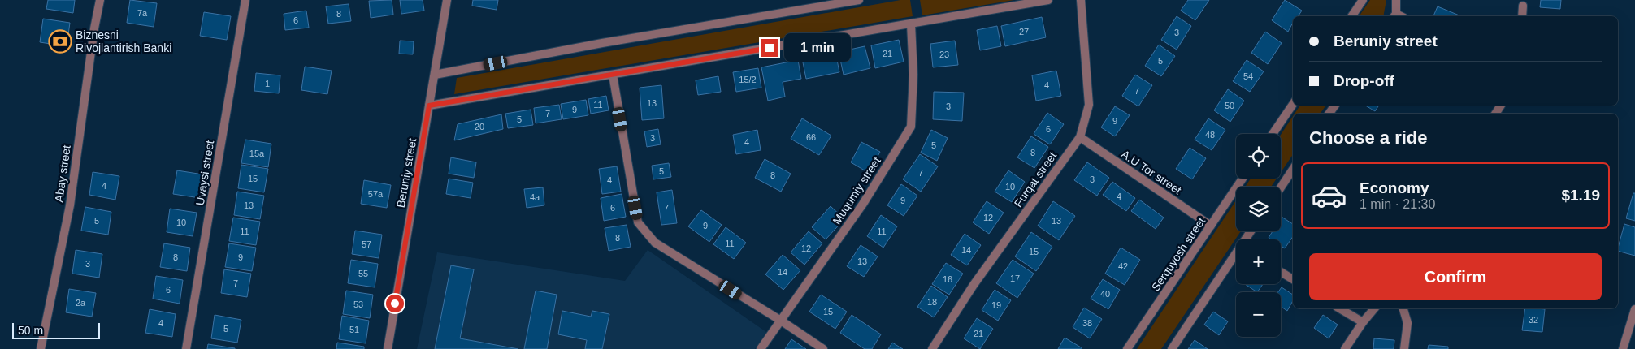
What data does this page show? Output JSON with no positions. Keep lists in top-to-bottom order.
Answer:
{
  "streets": {
    "street": [
      "A.U Tor street",
      "Uvaysi street",
      "Beruniy street",
      "Abay street",
      "Furqat street",
      "Muqumiy street",
      "Serquyosh street"
    ]
  },
  "crossings": [
    ["A.U Tor street", "Furqat street"],
    ["A.U Tor street", "Serquyosh street"]
  ],
  "places": {
    "bank": ["Biznesni Rivojlantirish Banki"]
  },
  "house_numbers": [
    "7a",
    "8",
    "6",
    "27",
    "3",
    "21",
    "23",
    "5",
    "54",
    "15/2",
    "1",
    "4",
    "7",
    "13",
    "11",
    "50",
    "3",
    "9",
    "7",
    "5",
    "9",
    "20",
    "6",
    "48",
    "66",
    "3",
    "4",
    "5",
    "8",
    "15a",
    "5",
    "7",
    "8",
    "15",
    "3",
    "4",
    "4",
    "10",
    "57a",
    "4",
    "4a",
    "9",
    "13",
    "6",
    "7",
    "12",
    "5",
    "13",
    "10",
    "9",
    "11",
    "11",
    "8",
    "11",
    "57",
    "12",
    "14",
    "15",
    "8",
    "9",
    "13",
    "3",
    "42",
    "14",
    "55",
    "17",
    "16",
    "7",
    "6",
    "40",
    "18",
    "2a",
    "53",
    "19",
    "15",
    "32",
    "4",
    "38",
    "5",
    "51",
    "21"
  ],
  "scale_bar": "50 m",
  "page": {
    "banner": ["Beruniy street", "Drop-off"],
    "bubble": "1 min",
    "heading": "Choose a ride",
    "map_buttons": ["+", "−"],
    "list": [
      {
        "name": "Economy",
        "note": "1 min · 21:30",
        "value": "$1.19"
      }
    ],
    "buttons": "Confirm",
    "scale": "50 m"
  }
}
